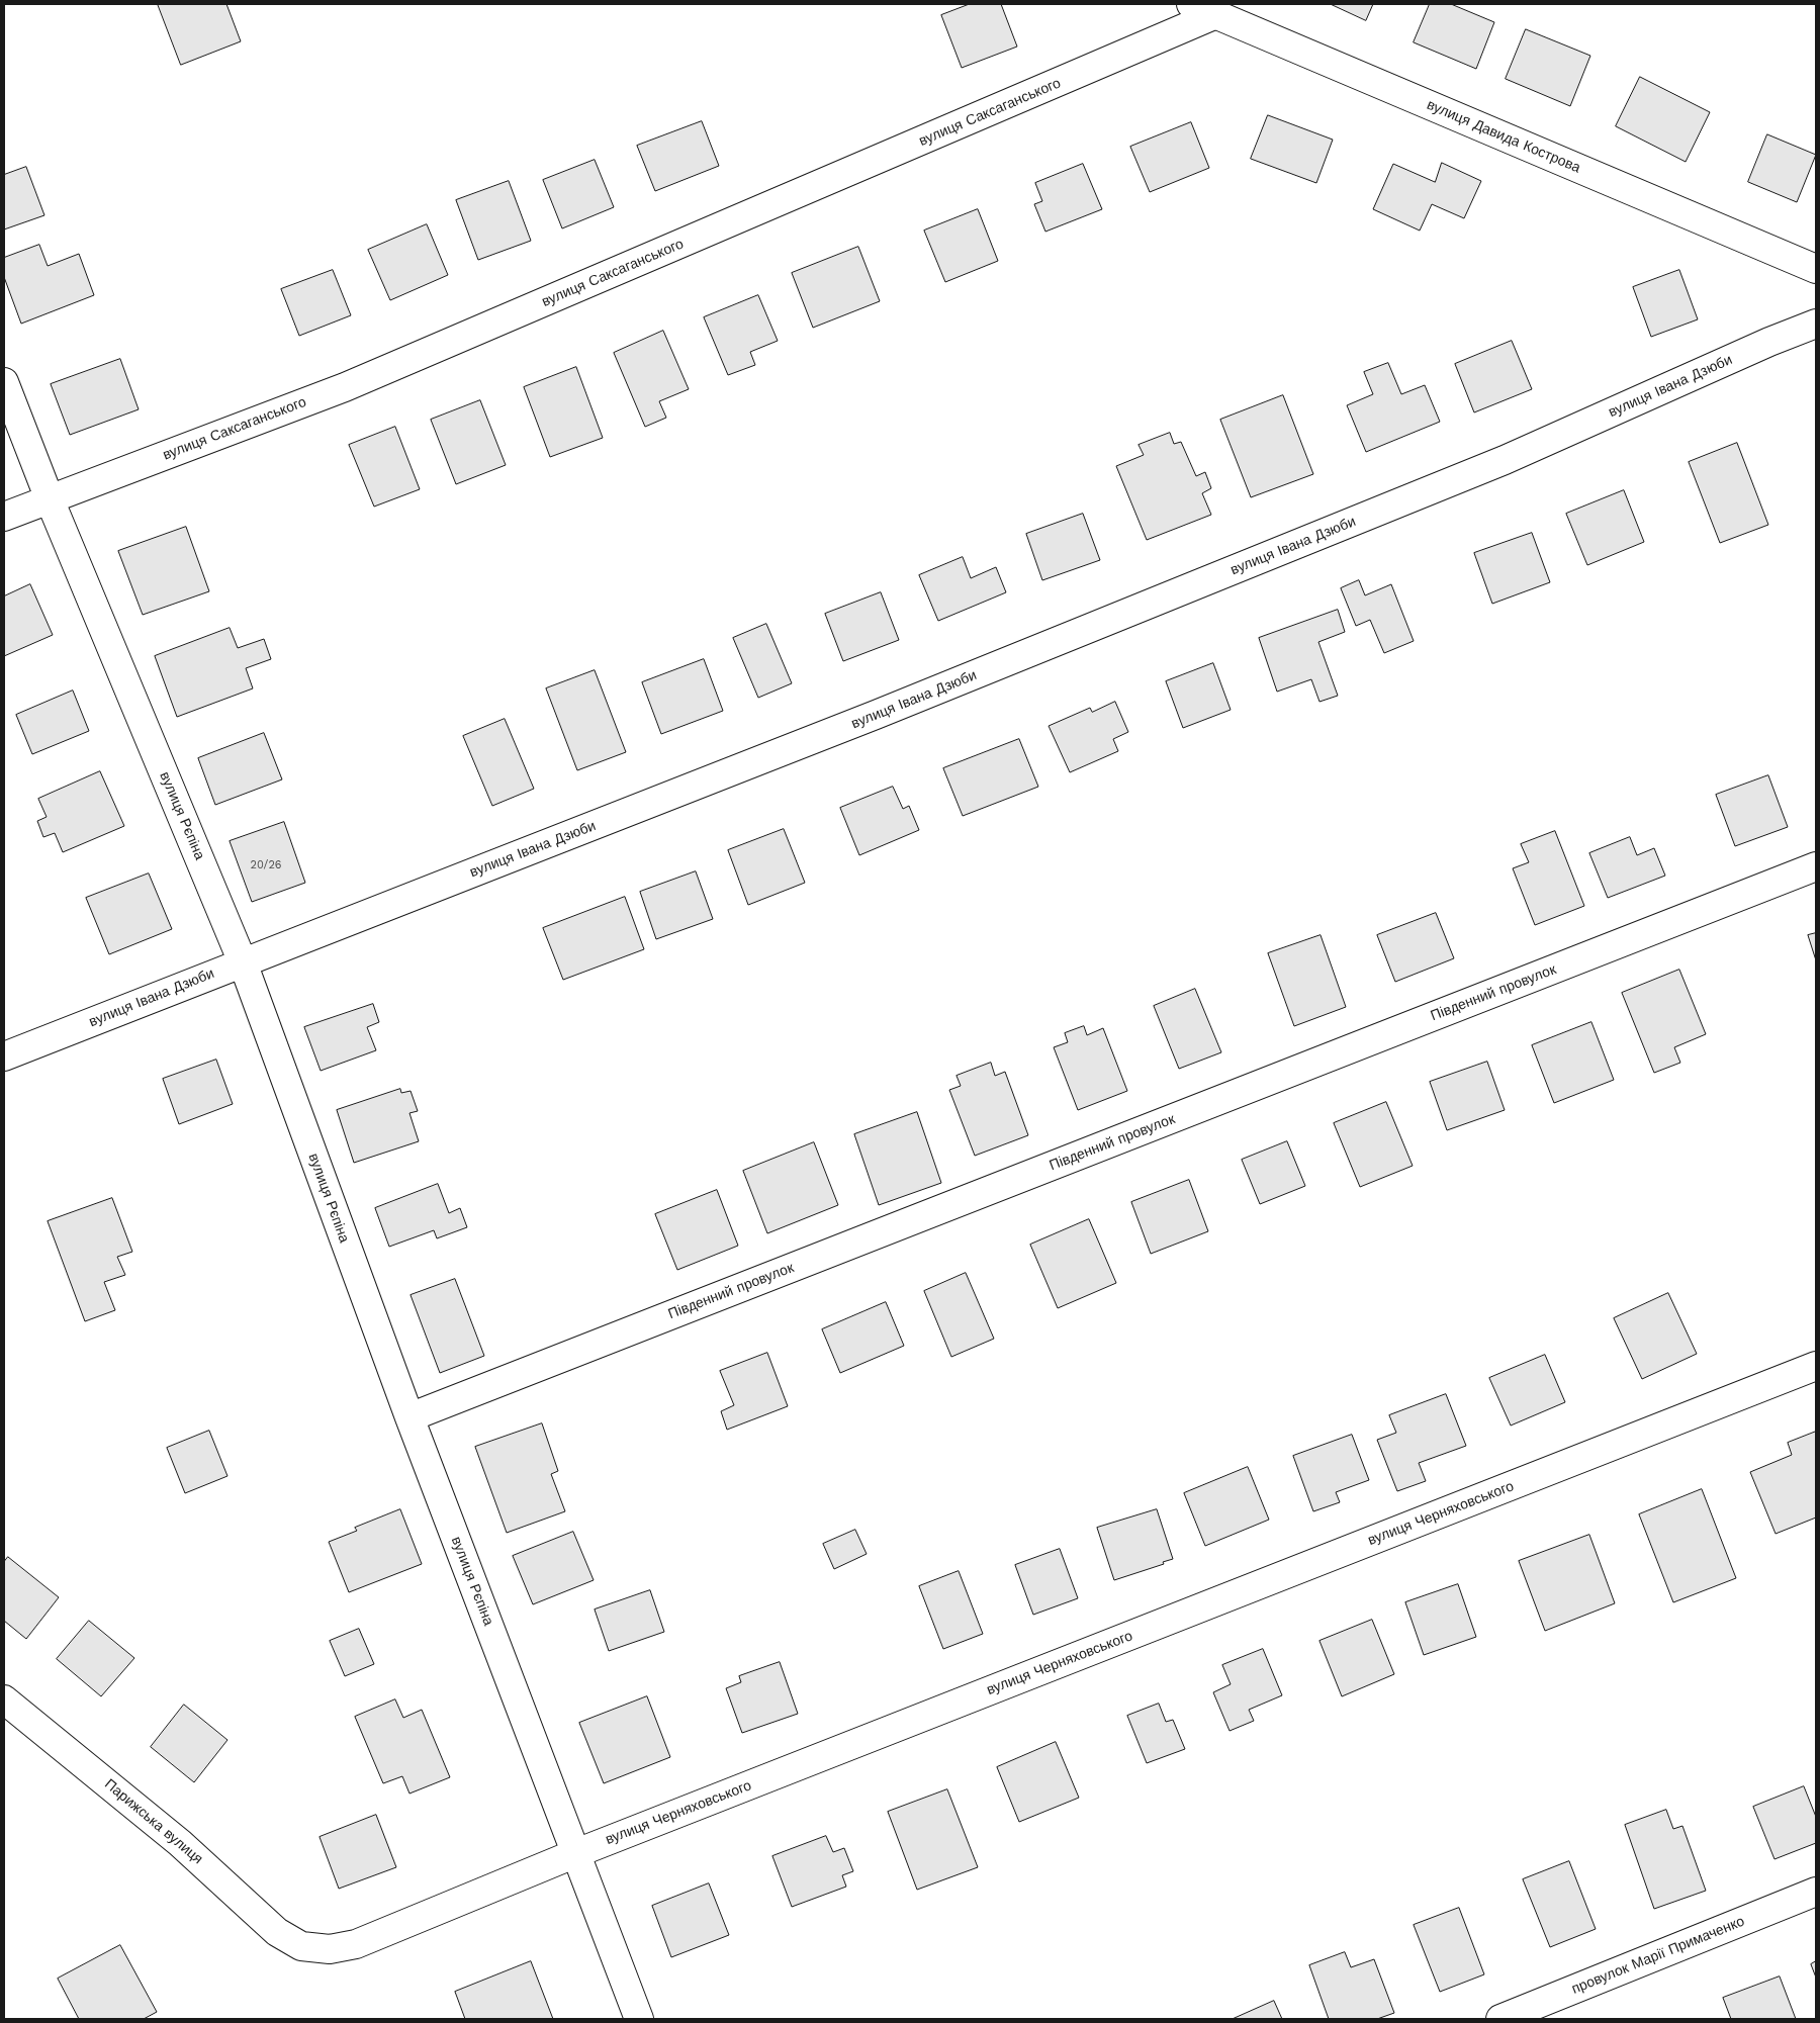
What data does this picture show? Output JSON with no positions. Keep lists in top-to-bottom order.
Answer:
{
  "streets": {
    "street": [
      "вулиця Саксаганського",
      "вулиця Давида Кострова",
      "вулиця Івана Дзюби",
      "вулиця Рєпіна",
      "Південний провулок",
      "вулиця Черняховського",
      "Парижська вулиця",
      "провулок Марії Примаченко"
    ]
  },
  "crossings": [
    ["вулиця Саксаганського", "вулиця Давида Кострова"],
    ["вулиця Саксаганського", "вулиця Рєпіна"],
    ["вулиця Івана Дзюби", "вулиця Рєпіна"],
    ["вулиця Рєпіна", "Південний провулок"],
    ["вулиця Рєпіна", "вулиця Черняховського"],
    ["вулиця Черняховського", "Парижська вулиця"]
  ],
  "house_numbers": ["20/26"]
}
